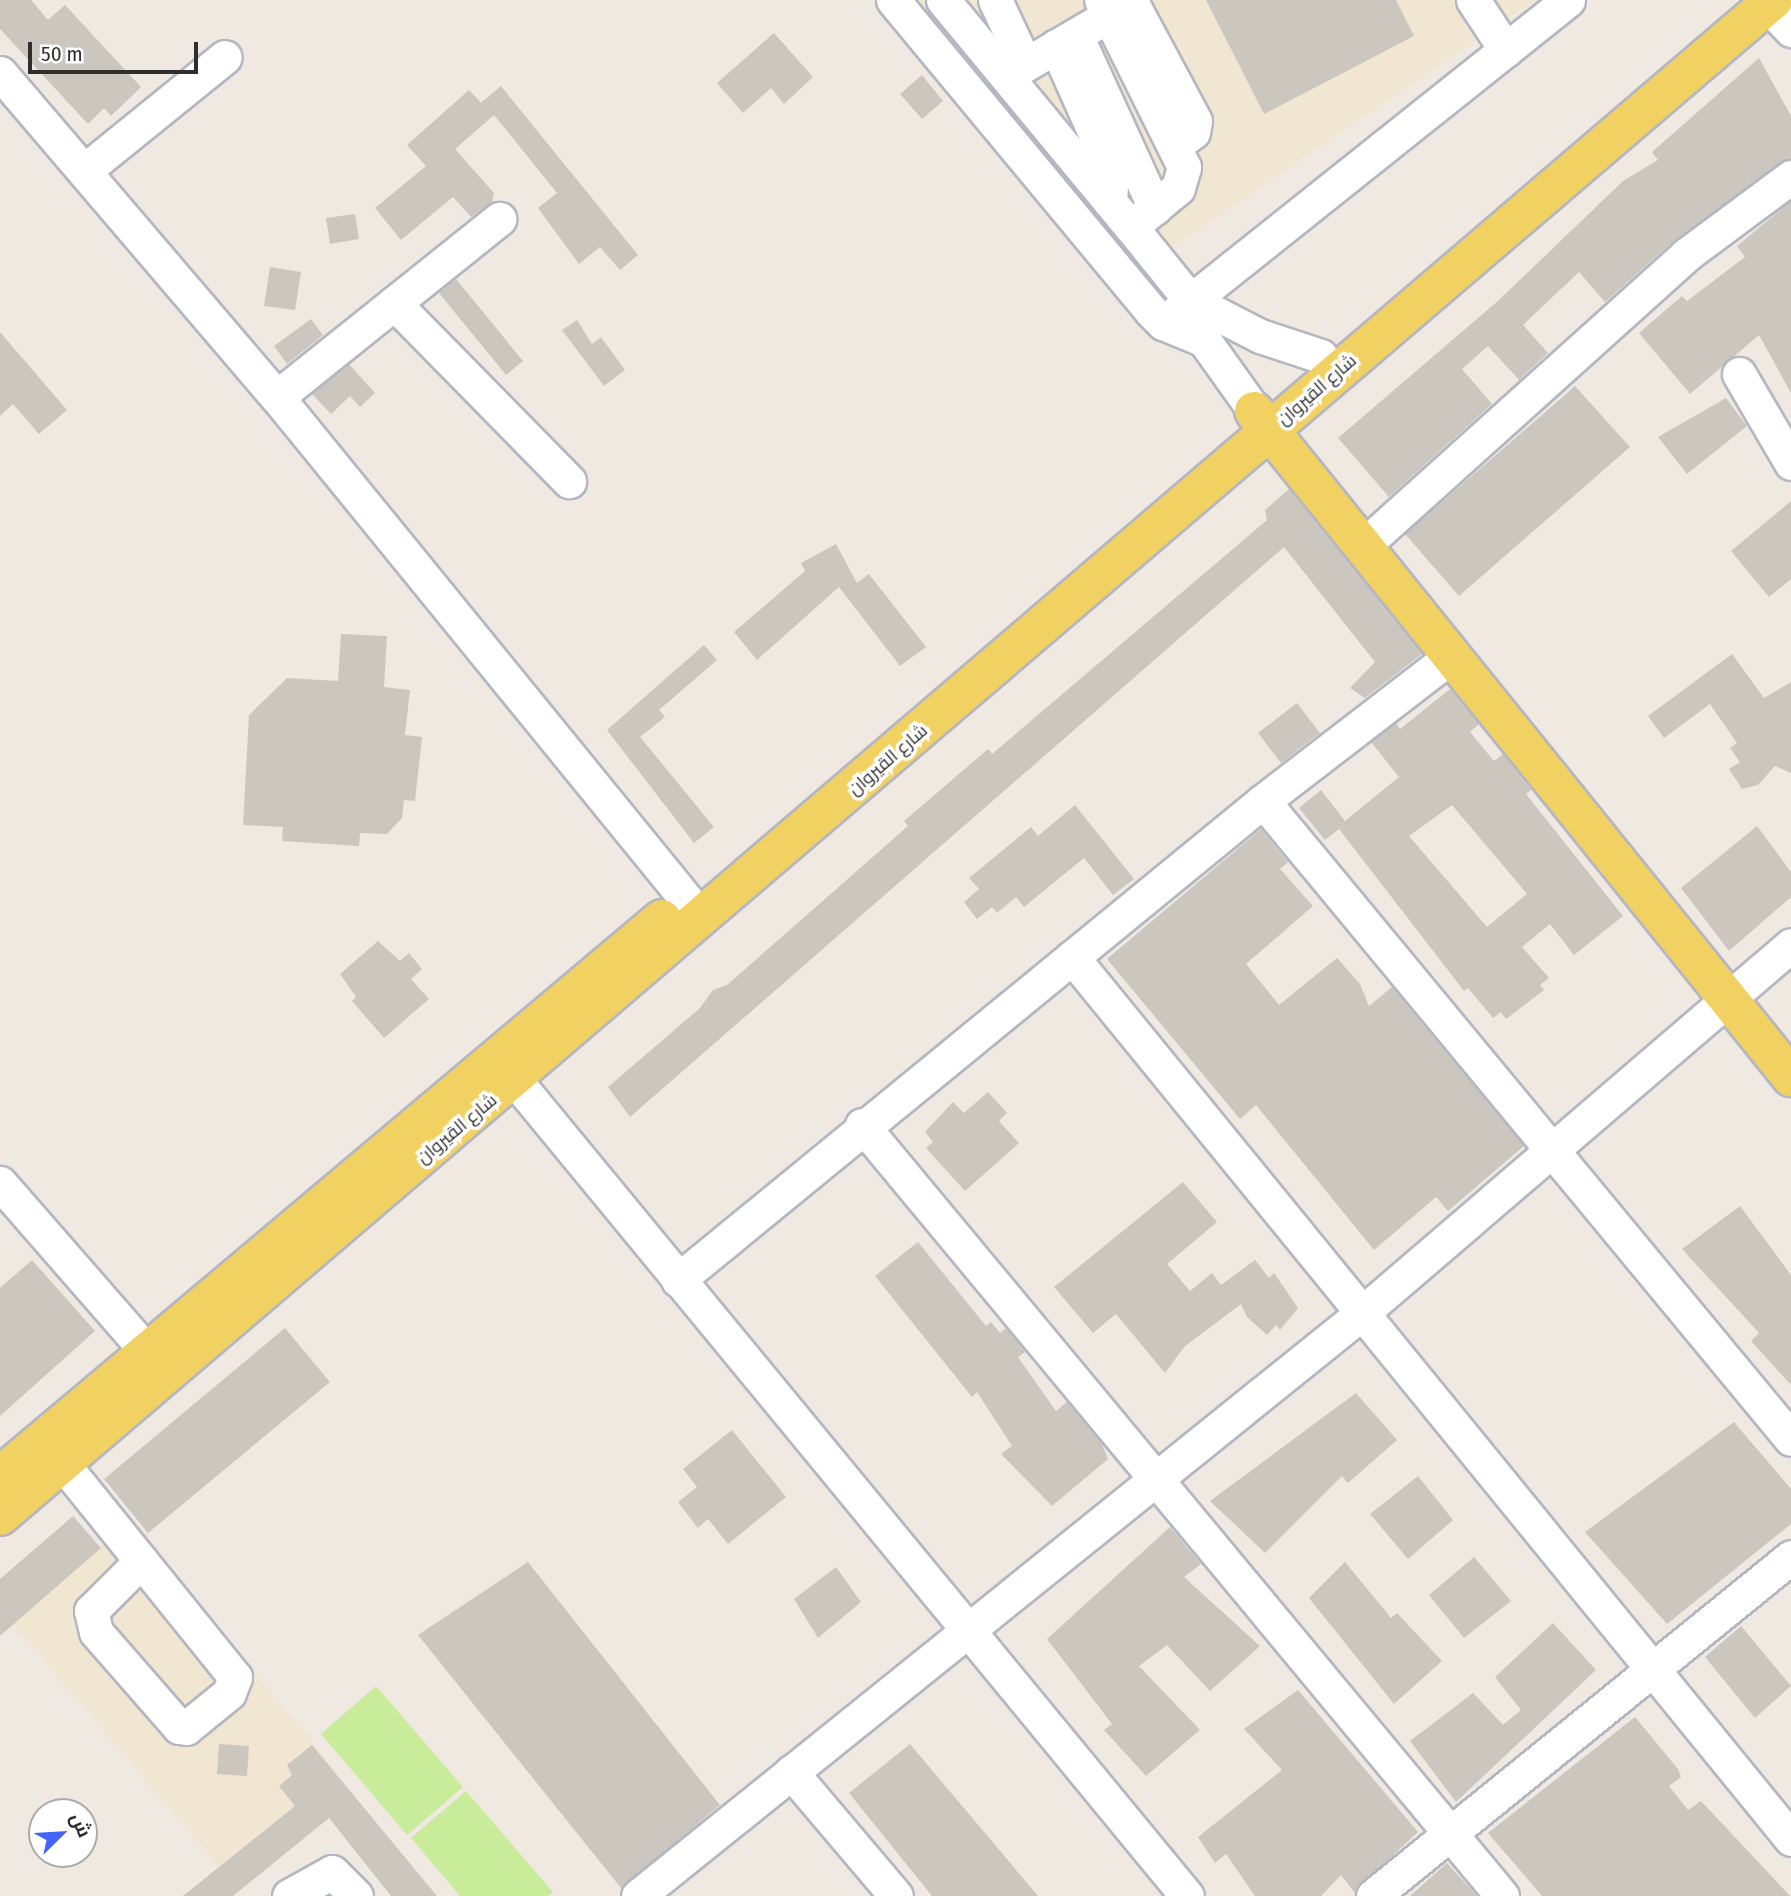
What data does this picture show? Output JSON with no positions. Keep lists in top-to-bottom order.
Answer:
{
  "streets": {
    "main road": ["شارع القيروان"]
  },
  "scale_bar": "50 m",
  "north": "top right"
}
